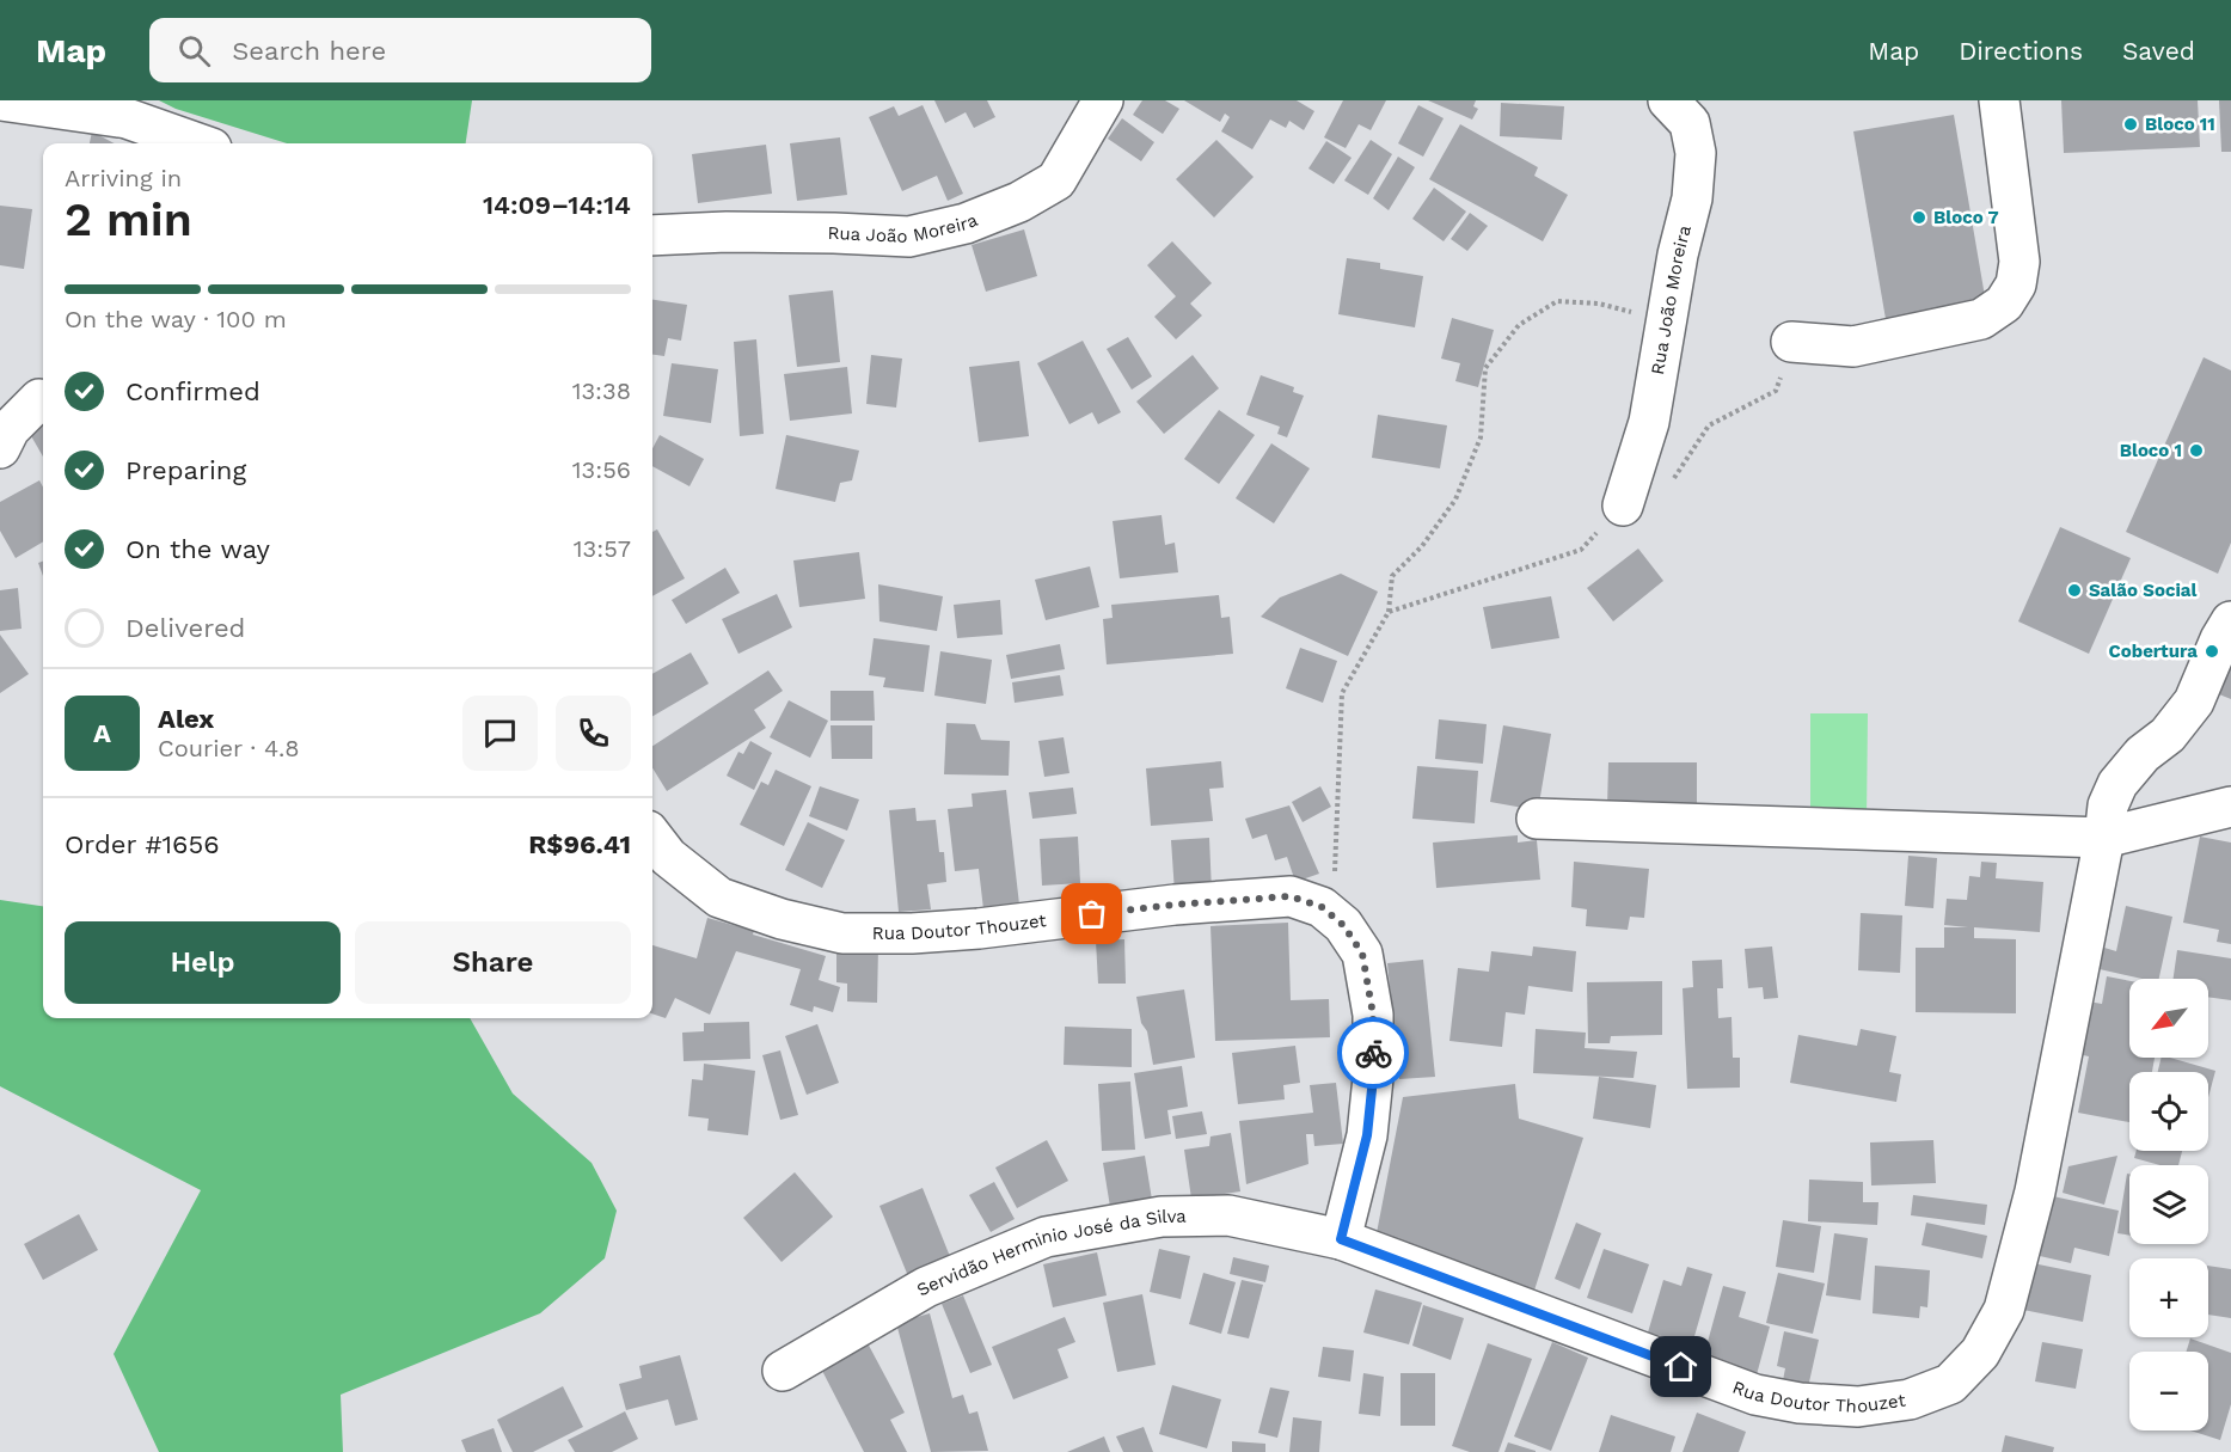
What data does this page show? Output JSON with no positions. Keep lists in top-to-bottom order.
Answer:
{
  "streets": {
    "street": ["Rua João Moreira", "Rua Doutor Thouzet", "Servidão Herminio José da Silva"]
  },
  "crossings": [
    ["Rua Doutor Thouzet", "Servidão Herminio José da Silva"]
  ],
  "places": [
    "Bloco 11",
    "Bloco 7",
    "Bloco 1",
    "Salão Social",
    "Cobertura"
  ],
  "north": "bottom left",
  "page": {
    "header": "Map",
    "search": "Search here",
    "nav": ["Map", "Directions", "Saved"],
    "heading": ["2 min", "Arriving in", "14:09–14:14"],
    "panel": [
      "Alex",
      "Courier · 4.8",
      "Order #1656",
      "R$96.41"
    ],
    "bar": "On the way · 100 m",
    "list": [
      ["Confirmed", "13:38"],
      ["Preparing", "13:56"],
      ["On the way", "13:57"],
      "Delivered"
    ],
    "round": "A",
    "buttons": ["Help", "Share"],
    "map_buttons": ["+", "−"]
  }
}
